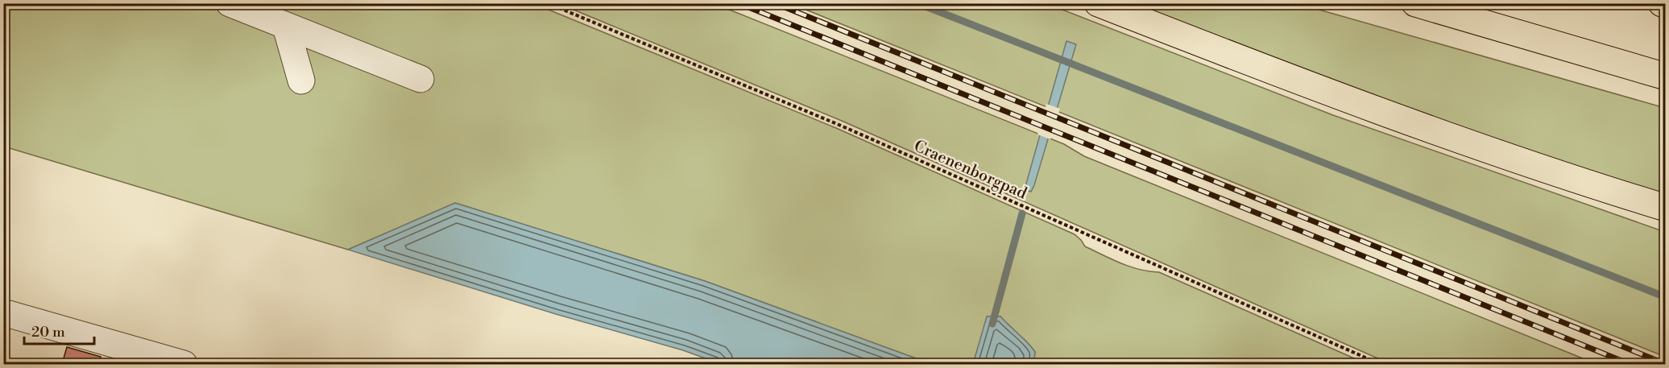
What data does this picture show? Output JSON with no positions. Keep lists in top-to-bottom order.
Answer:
{
  "streets": {
    "path": ["Craenenborgpad"]
  },
  "scale_bar": "20 m"
}
